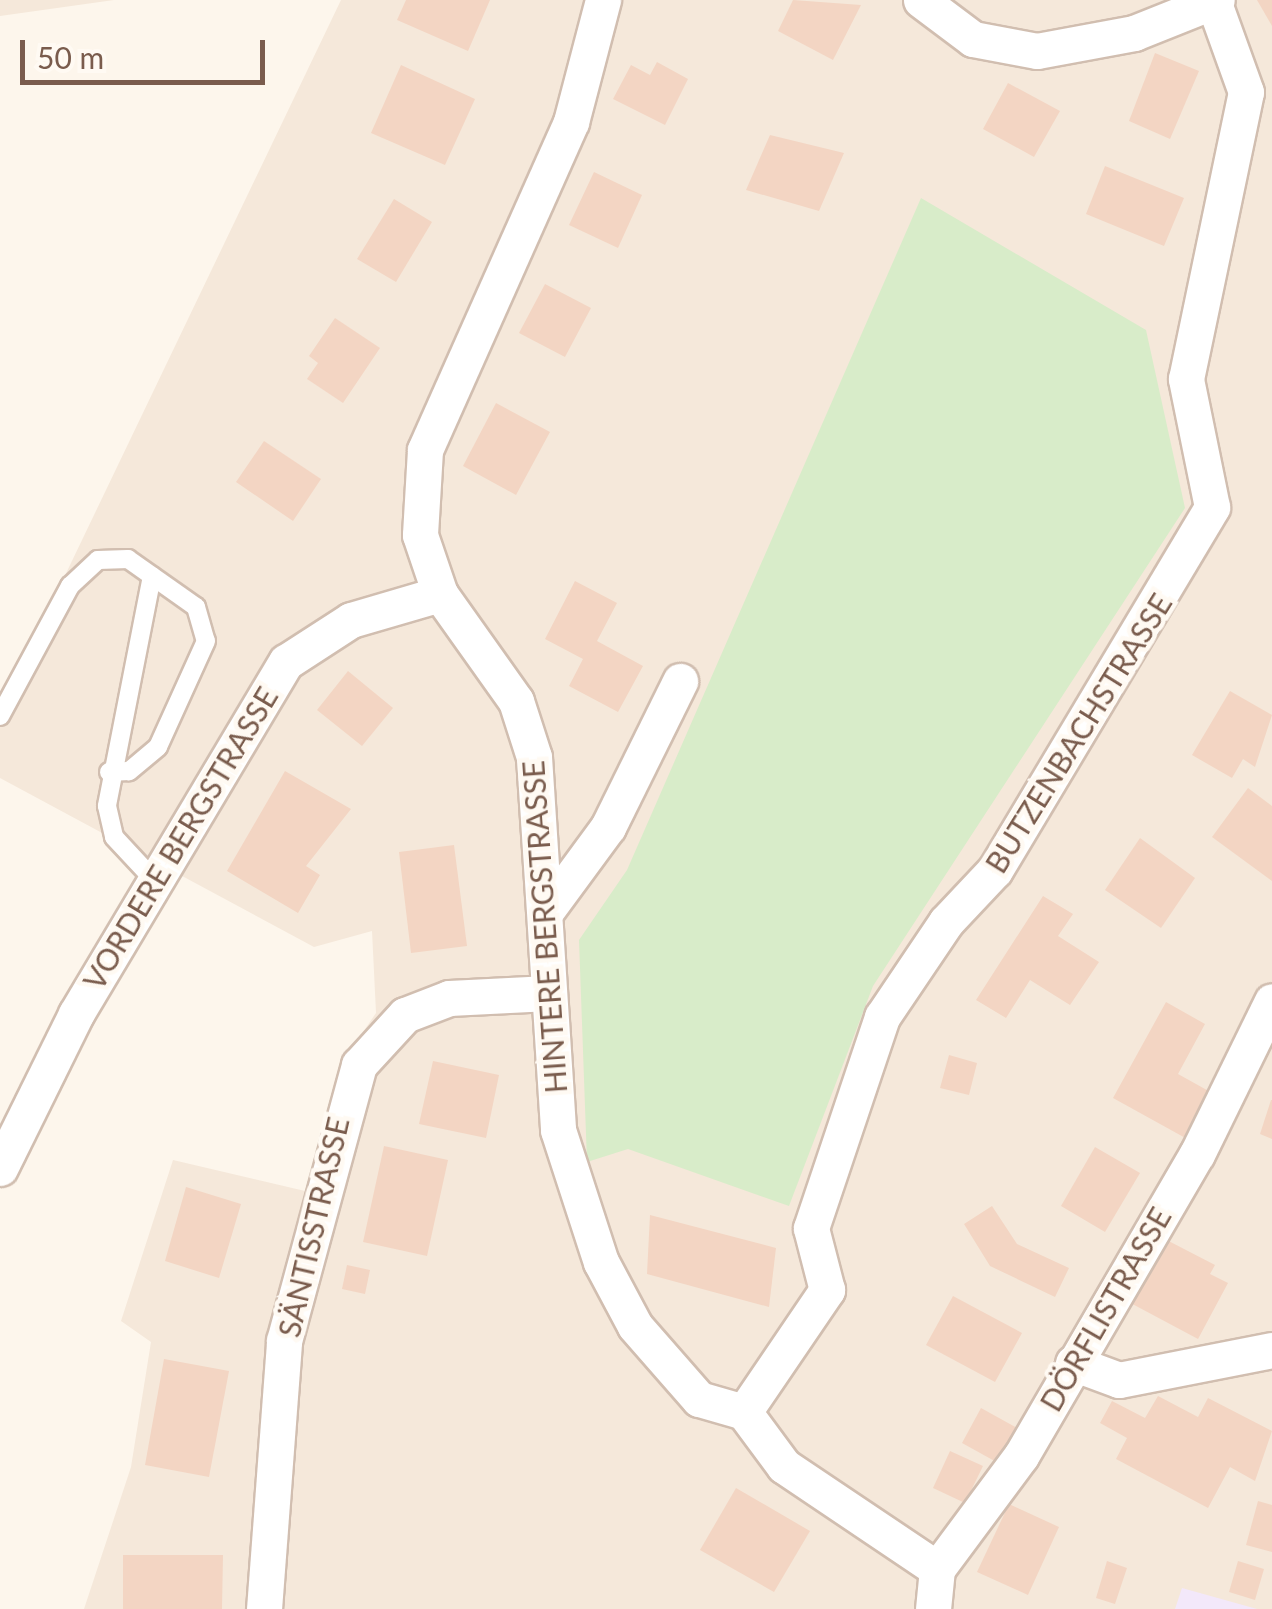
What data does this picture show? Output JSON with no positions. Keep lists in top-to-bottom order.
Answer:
{
  "streets": {
    "street": [
      "BUTZENBACHSTRASSE",
      "VORDERE BERGSTRASSE",
      "HINTERE BERGSTRASSE",
      "SÄNTISSTRASSE",
      "DÖRFLISTRASSE"
    ]
  },
  "crossings": [
    ["BUTZENBACHSTRASSE", "HINTERE BERGSTRASSE"],
    ["VORDERE BERGSTRASSE", "HINTERE BERGSTRASSE"],
    ["HINTERE BERGSTRASSE", "SÄNTISSTRASSE"]
  ],
  "scale_bar": "50 m"
}
